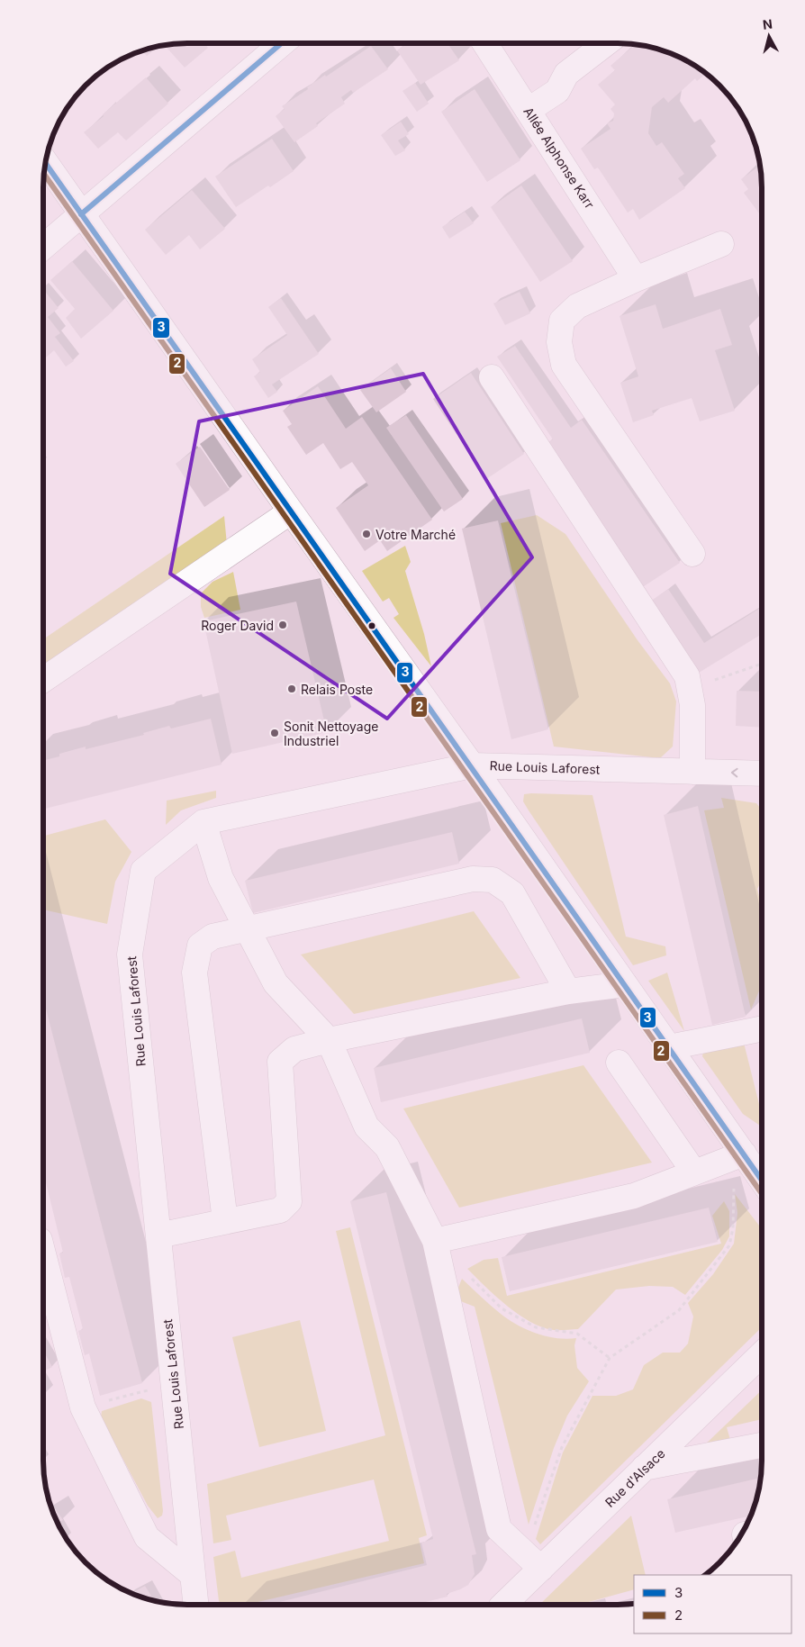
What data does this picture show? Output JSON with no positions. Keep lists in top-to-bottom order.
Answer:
{
  "streets": {
    "street": ["Allée Alphonse Karr", "Rue Louis Laforest", "Rue d'Alsace"]
  },
  "places": [
    "Votre Marché",
    "Roger David",
    "Relais Poste",
    "Sonit Nettoyage Industriel"
  ],
  "lines": ["transit line 3", "transit line 2"],
  "legend": ["3", "2"],
  "north": "top"
}
